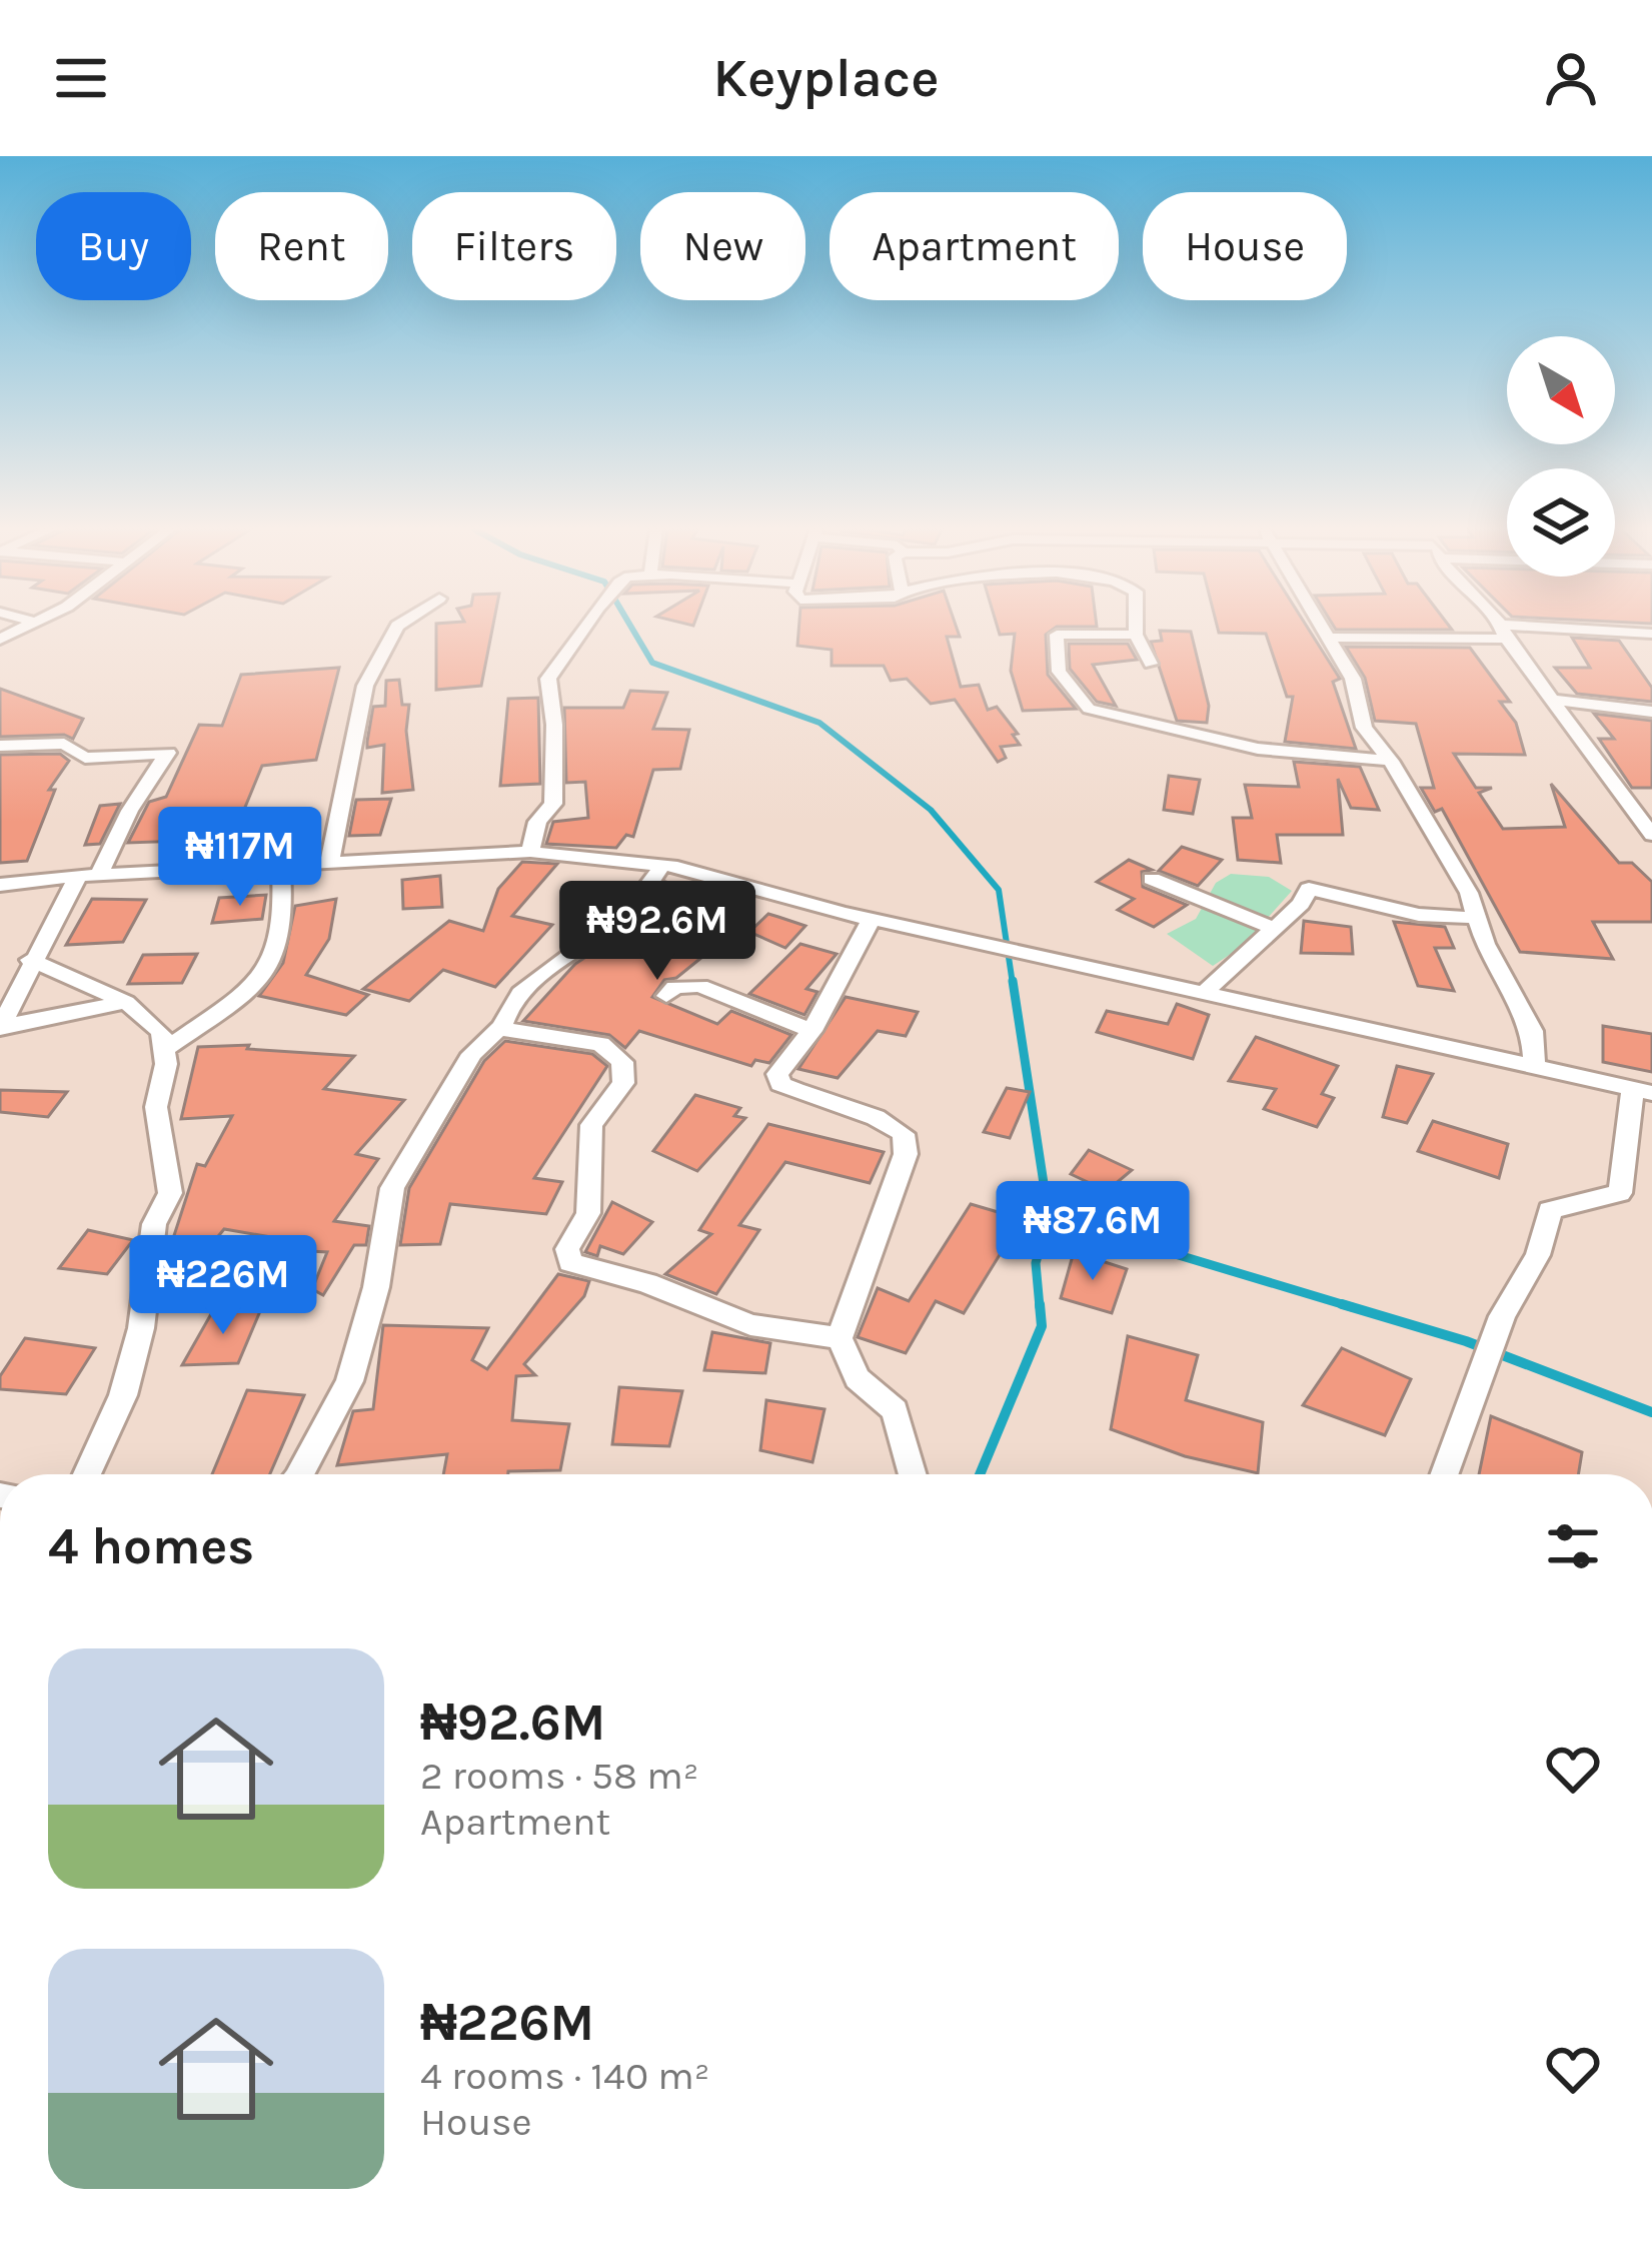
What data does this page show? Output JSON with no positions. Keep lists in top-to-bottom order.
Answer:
{
  "north": "bottom right",
  "page": {
    "header": "Keyplace",
    "chip": [
      "Buy",
      "Rent",
      "Filters",
      "New",
      "Apartment",
      "House"
    ],
    "price": [
      "₦117M",
      "₦92.6M",
      "₦87.6M",
      "₦226M"
    ],
    "heading": "4 homes",
    "list": [
      {
        "name": "₦92.6M",
        "note": "2 rooms · 58 m² · Apartment"
      },
      {
        "name": "₦226M",
        "note": "4 rooms · 140 m² · House"
      }
    ]
  }
}
